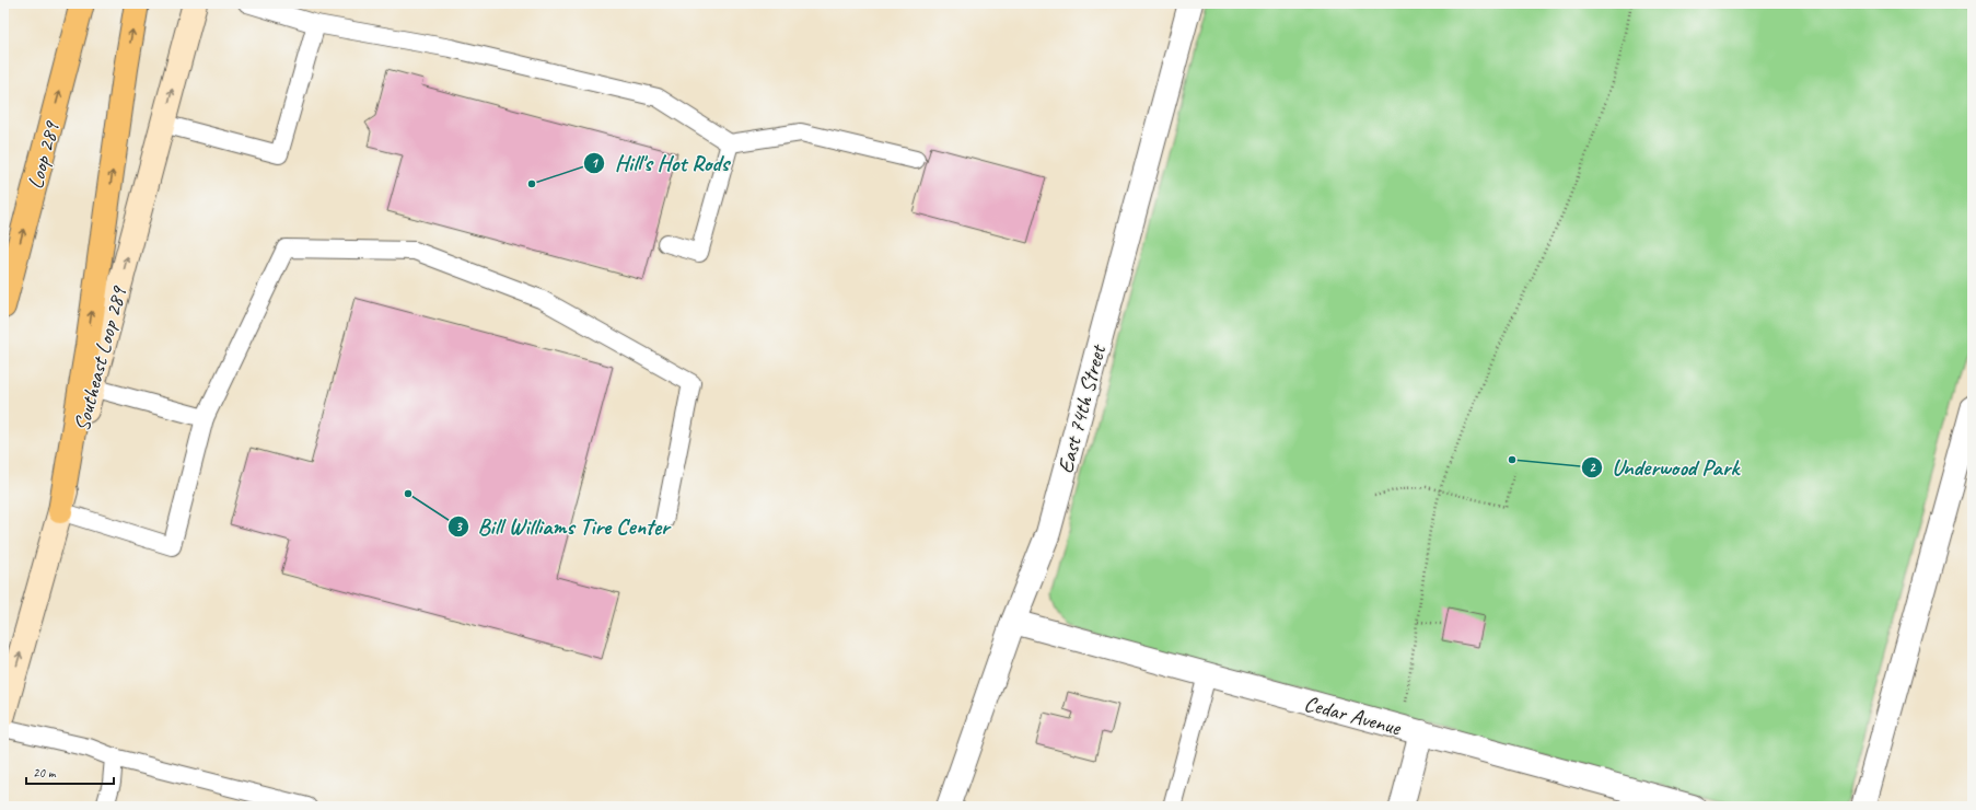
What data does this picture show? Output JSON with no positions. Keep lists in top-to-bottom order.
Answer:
{
  "streets": {
    "highway": ["Loop 289"],
    "main road": ["Southeast Loop 289"],
    "street": ["East 74th Street", "Cedar Avenue"]
  },
  "crossings": [
    ["East 74th Street", "Cedar Avenue"]
  ],
  "one_way": ["Southeast Loop 289"],
  "places": ["Hill's Hot Rods", "Underwood Park", "Bill Williams Tire Center"],
  "scale_bar": "20 m"
}
